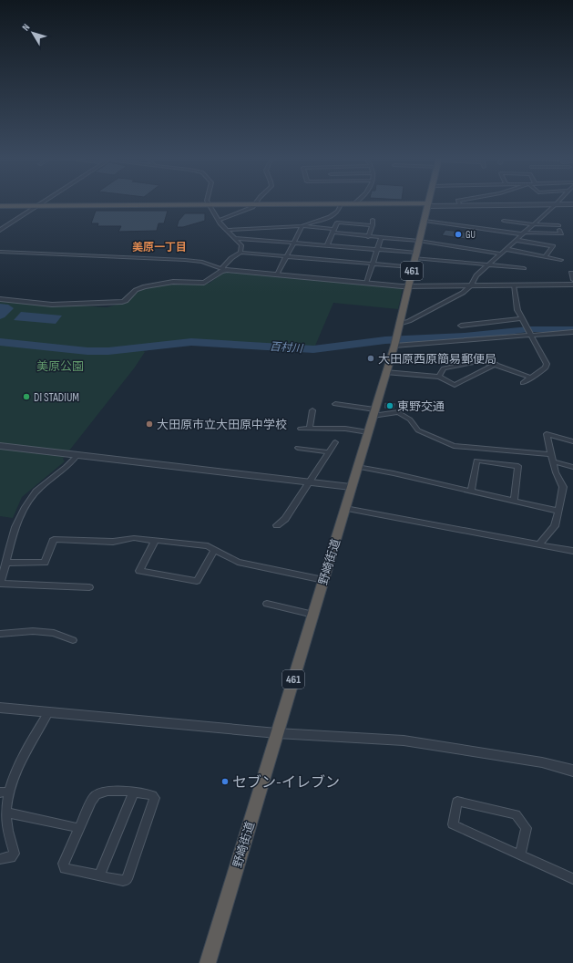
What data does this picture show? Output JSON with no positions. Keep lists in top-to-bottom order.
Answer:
{
  "streets": {
    "highway": ["461", "野崎街道"]
  },
  "districts": ["美原一丁目"],
  "water": ["百村川"],
  "parks": ["美原公園"],
  "places": [
    "GU",
    "大田原西原簡易郵便局",
    "DI STADIUM",
    "東野交通",
    "大田原市立大田原中学校",
    "セブン-イレブン"
  ],
  "north": "top left"
}
